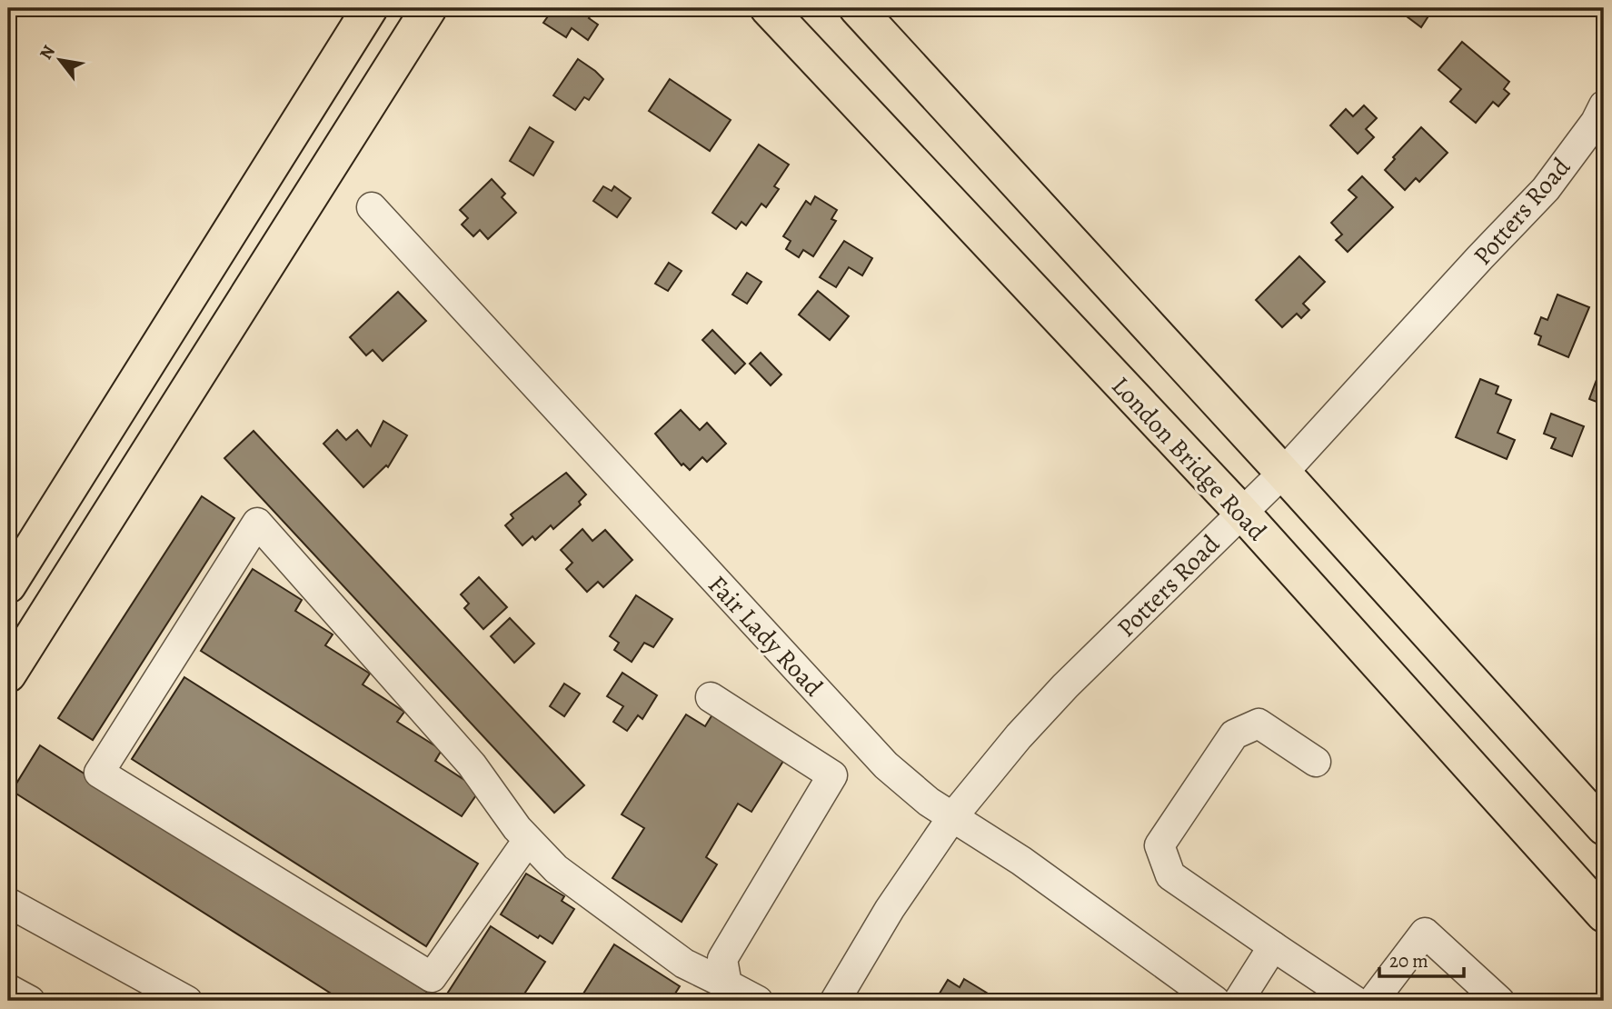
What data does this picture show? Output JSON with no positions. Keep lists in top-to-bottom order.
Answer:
{
  "streets": {
    "main road": ["London Bridge Road"],
    "street": ["Potters Road", "Fair Lady Road"]
  },
  "crossings": [
    ["Potters Road", "London Bridge Road"],
    ["Potters Road", "Fair Lady Road"]
  ],
  "scale_bar": "20 m",
  "north": "top left"
}
